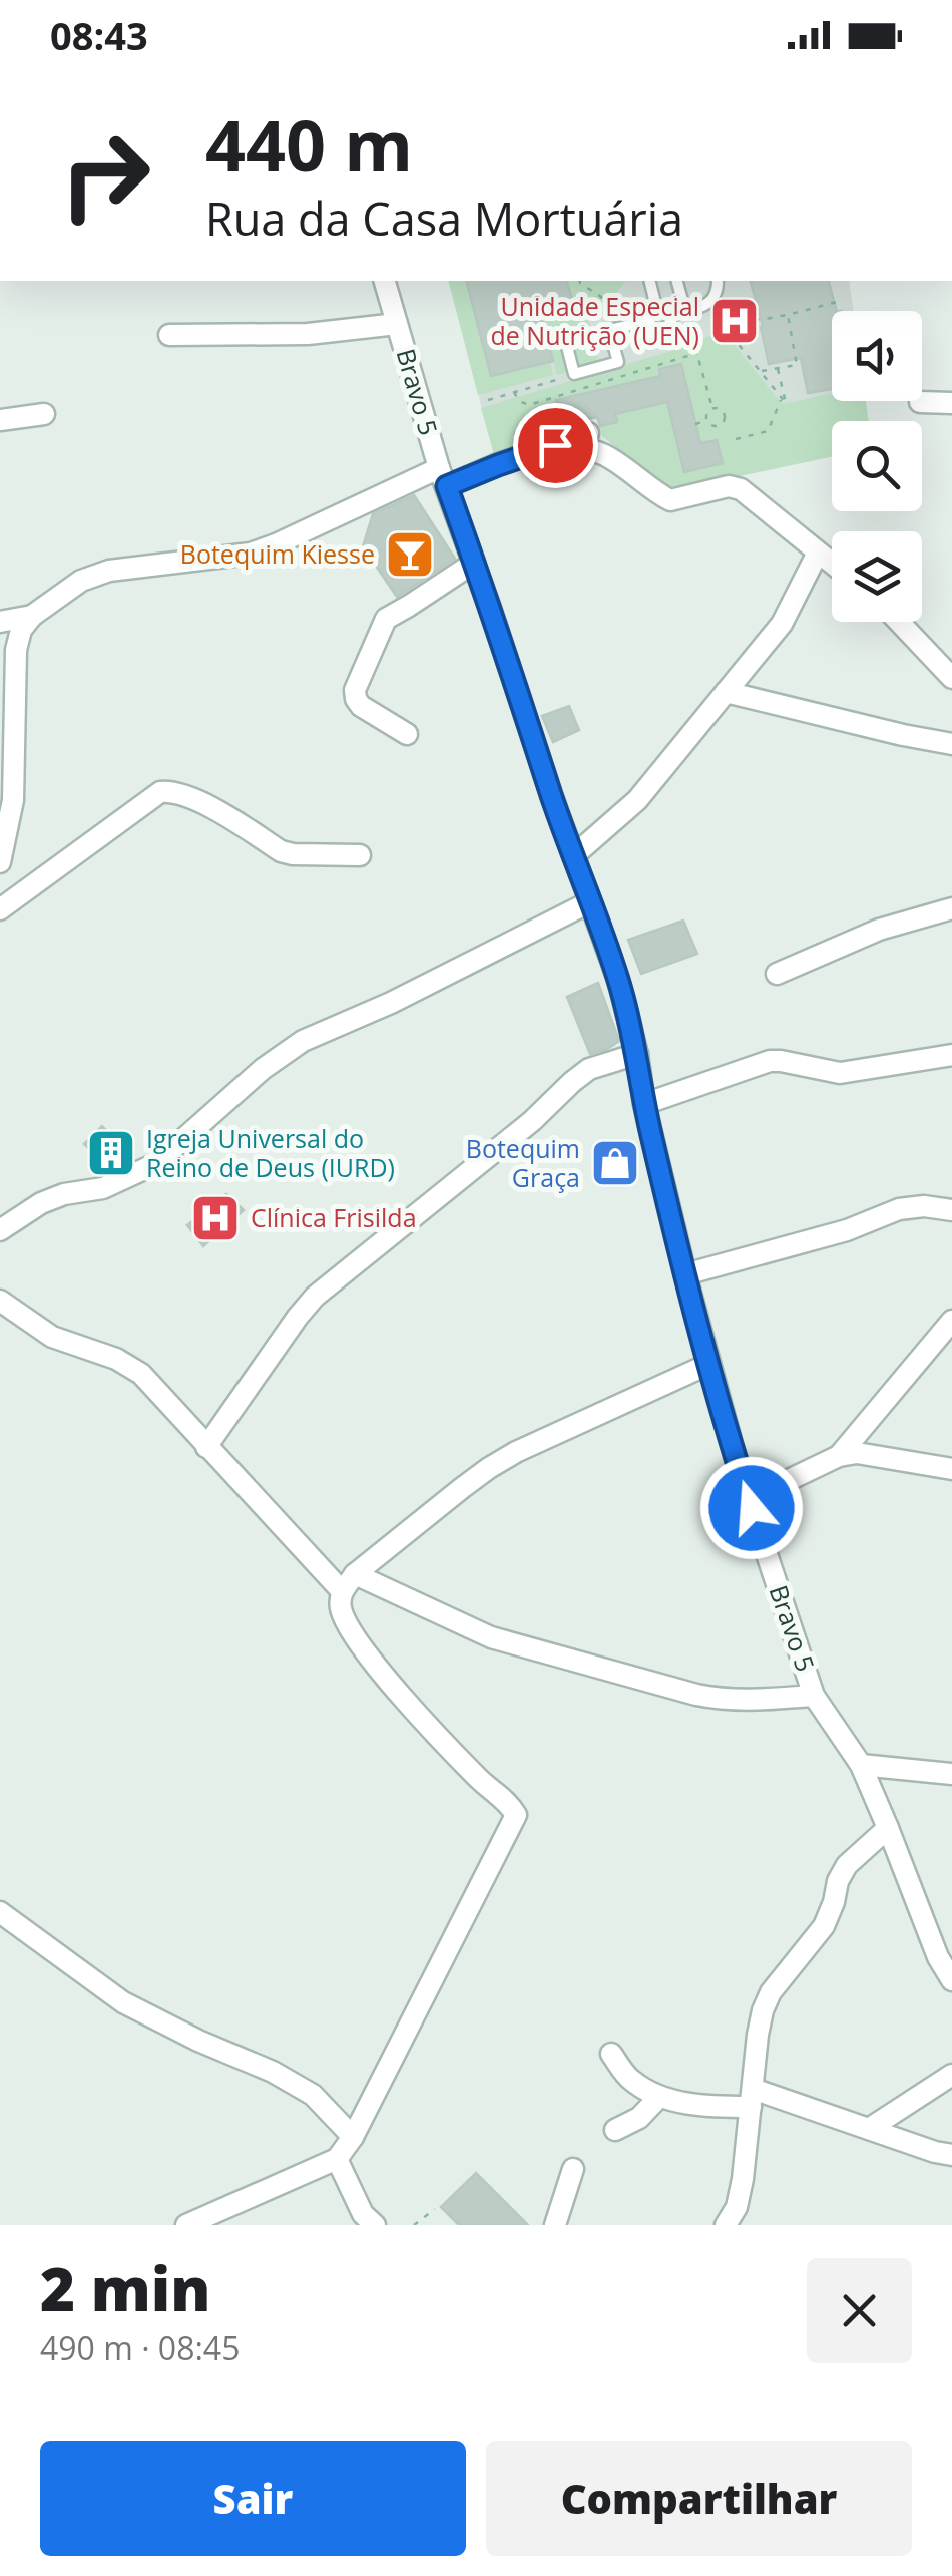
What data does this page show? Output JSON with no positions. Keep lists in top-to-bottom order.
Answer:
{
  "streets": {
    "street": ["Bravo 5"]
  },
  "places": {
    "hospital": ["Unidade Especial de Nutrição (UEN)", "Clínica Frisilda"],
    "bar": ["Botequim Kiesse"],
    "building": ["Igreja Universal do Reino de Deus (IURD)"],
    "shop": ["Botequim Graça"]
  },
  "page": {
    "status": "08:43",
    "turn": ["440 m", "Rua da Casa Mortuária"],
    "heading": ["2 min", "490 m · 08:45"],
    "buttons": ["Sair", "Compartilhar"]
  }
}
